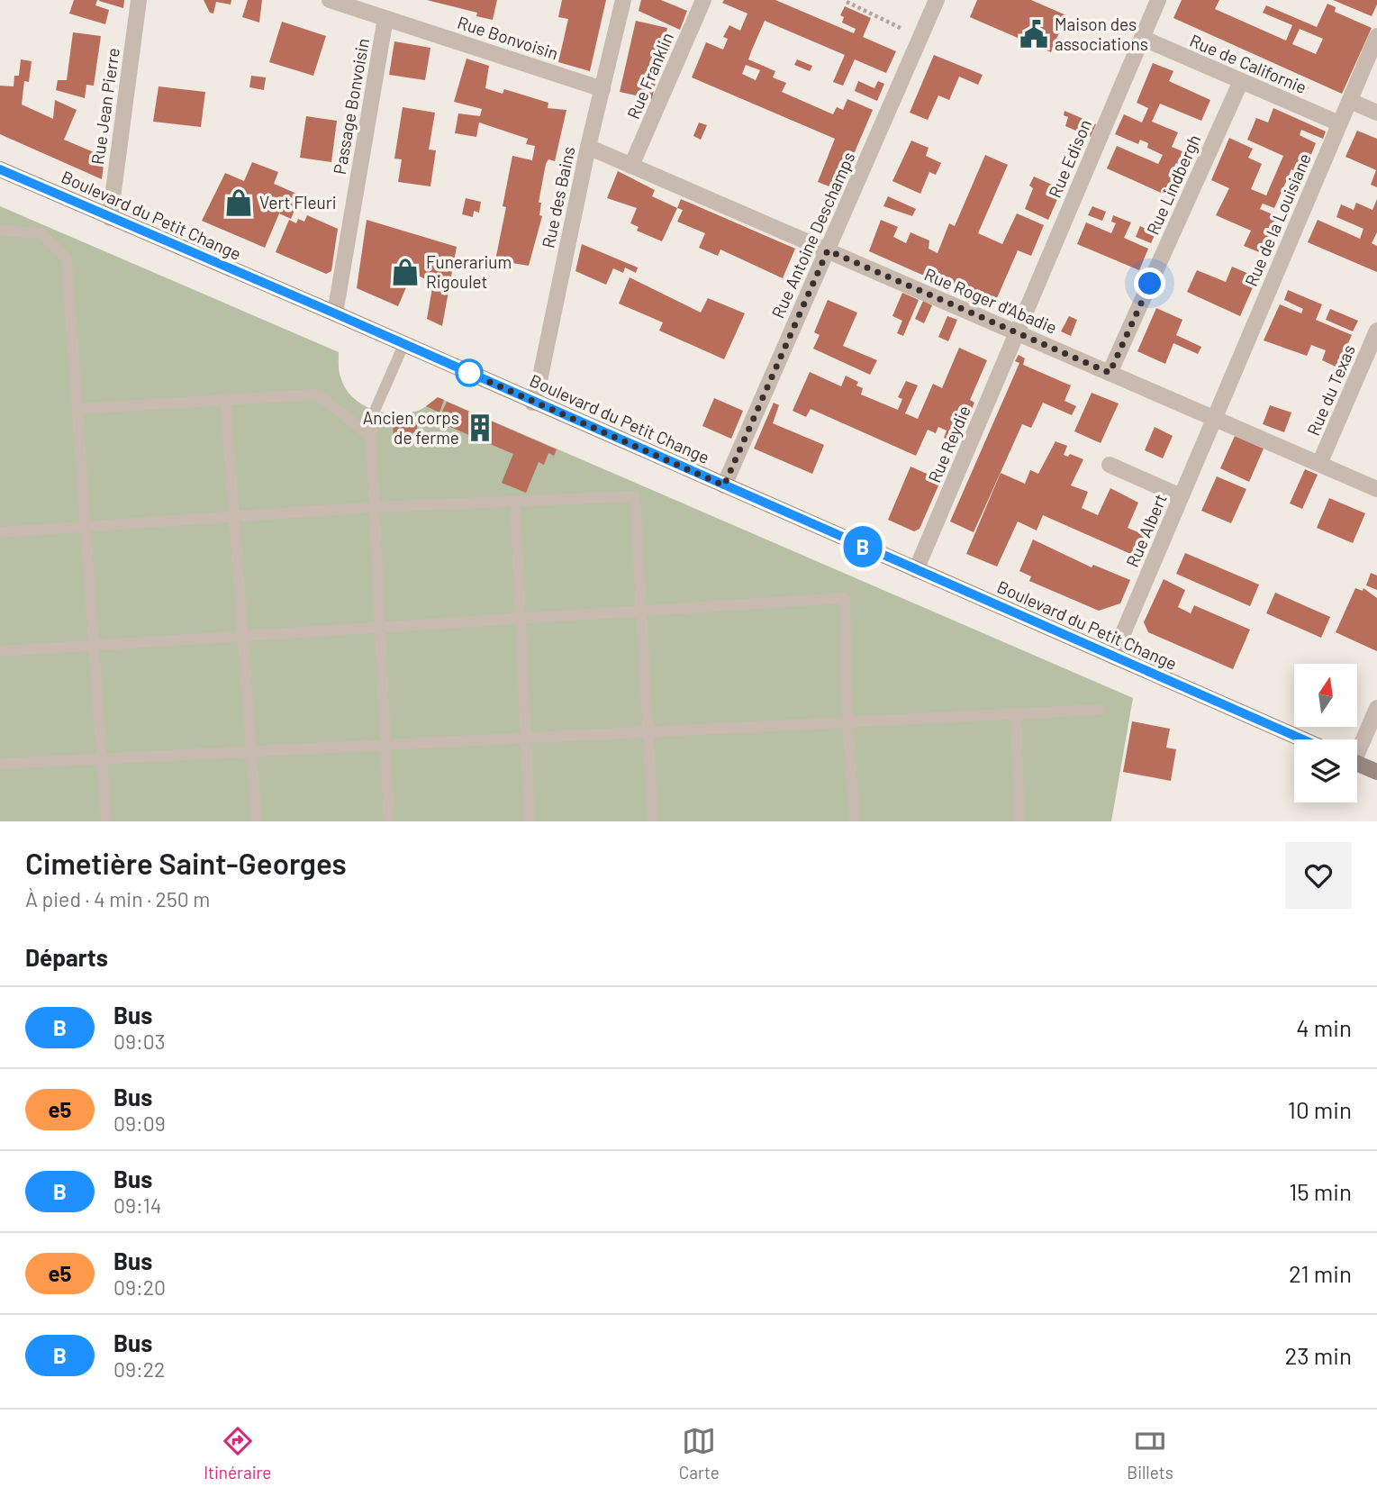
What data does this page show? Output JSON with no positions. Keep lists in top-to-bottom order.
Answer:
{
  "streets": {
    "main road": ["Boulevard du Petit Change"],
    "street": [
      "Rue Bonvoisin",
      "Rue de Californie",
      "Rue Franklin",
      "Rue Jean Pierre",
      "Passage Bonvoisin",
      "Rue Edison",
      "Rue Lindbergh",
      "Rue des Bains",
      "Rue de la Louisiane",
      "Rue Antoine Deschamps",
      "Rue Roger d'Abadie",
      "Rue du Texas",
      "Rue Reydie",
      "Rue Albert"
    ]
  },
  "crossings": [
    ["Rue Bonvoisin", "Passage Bonvoisin"],
    ["Rue Bonvoisin", "Rue des Bains"],
    ["Rue de Californie", "Rue Edison"],
    ["Rue de Californie", "Rue Lindbergh"],
    ["Rue de Californie", "Rue de la Louisiane"],
    ["Rue Franklin", "Rue Roger d'Abadie"],
    ["Rue Jean Pierre", "Boulevard du Petit Change"],
    ["Passage Bonvoisin", "Boulevard du Petit Change"],
    ["Rue Edison", "Rue Roger d'Abadie"],
    ["Rue Edison", "Rue Reydie"],
    ["Rue Lindbergh", "Rue Roger d'Abadie"],
    ["Rue des Bains", "Boulevard du Petit Change"],
    ["Rue des Bains", "Rue Roger d'Abadie"],
    ["Boulevard du Petit Change", "Rue Antoine Deschamps"],
    ["Boulevard du Petit Change", "Rue Reydie"],
    ["Boulevard du Petit Change", "Rue Albert"],
    ["Rue de la Louisiane", "Rue Roger d'Abadie"],
    ["Rue de la Louisiane", "Rue Albert"],
    ["Rue Antoine Deschamps", "Rue Roger d'Abadie"],
    ["Rue Roger d'Abadie", "Rue du Texas"],
    ["Rue Roger d'Abadie", "Rue Reydie"],
    ["Rue Roger d'Abadie", "Rue Albert"]
  ],
  "places": {
    "public building": ["Maison des associations"],
    "shop": ["Vert Fleuri", "Funerarium Rigoulet"],
    "building": ["Ancien corps de ferme"]
  },
  "lines": ["bus line B"],
  "north": "top",
  "page": {
    "on_map": "B",
    "heading": [
      ["Cimetière Saint-Georges", "À pied · 4 min · 250 m"],
      "Départs"
    ],
    "list": [
      {
        "mark": "B",
        "name": "Bus",
        "note": "09:03",
        "value": "4 min"
      },
      {
        "mark": "e5",
        "name": "Bus",
        "note": "09:09",
        "value": "10 min"
      },
      {
        "mark": "B",
        "name": "Bus",
        "note": "09:14",
        "value": "15 min"
      },
      {
        "mark": "e5",
        "name": "Bus",
        "note": "09:20",
        "value": "21 min"
      },
      {
        "mark": "B",
        "name": "Bus",
        "note": "09:22",
        "value": "23 min"
      }
    ],
    "tabs": ["Itinéraire", "Carte", "Billets"]
  }
}
